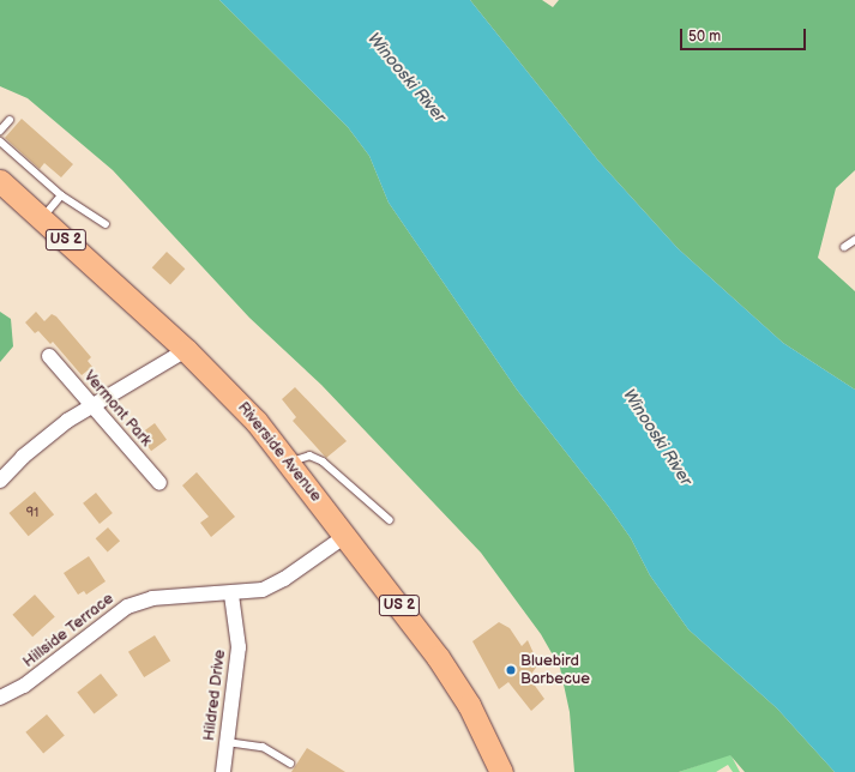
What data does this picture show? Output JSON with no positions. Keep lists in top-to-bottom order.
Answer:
{
  "streets": {
    "main road": ["US 2", "Riverside Avenue"],
    "street": ["Vermont Park", "Hillside Terrace", "Hildred Drive"]
  },
  "crossings": [
    ["Riverside Avenue", "Hillside Terrace"],
    ["Hillside Terrace", "Hildred Drive"]
  ],
  "water": ["Winooski River"],
  "places": ["Bluebird Barbecue"],
  "house_numbers": ["91"],
  "scale_bar": "50 m"
}
